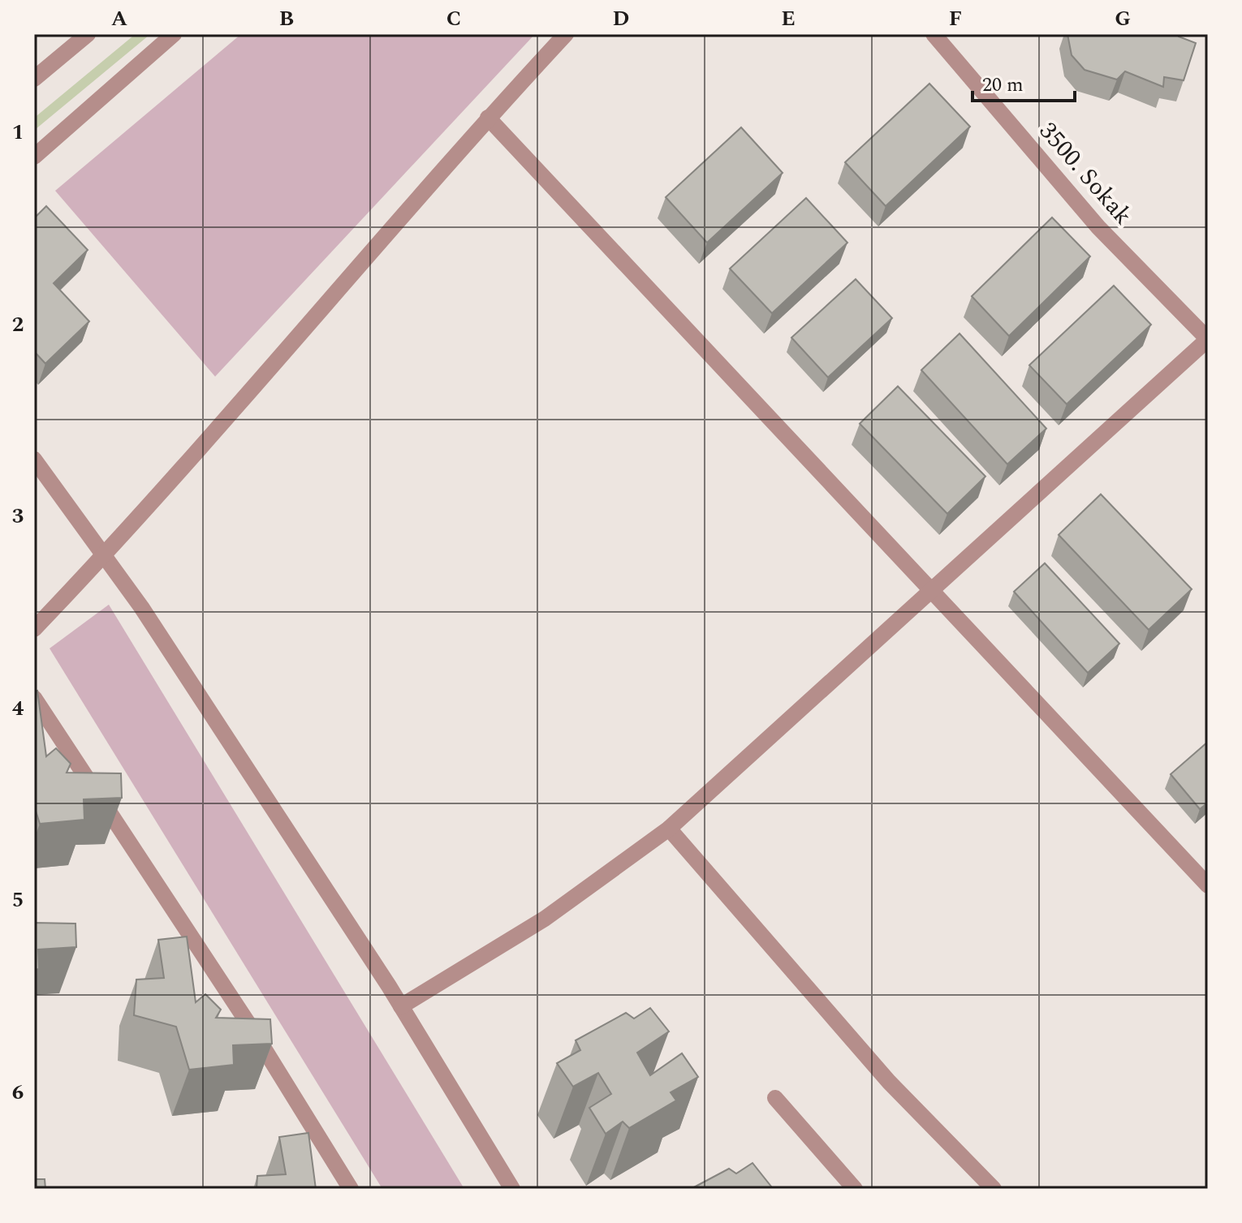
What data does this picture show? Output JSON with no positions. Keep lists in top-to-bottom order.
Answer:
{
  "streets": {
    "street": ["3500. Sokak"]
  },
  "scale_bar": "20 m",
  "grid": {
    "columns": [
      "A",
      "B",
      "C",
      "D",
      "E",
      "F",
      "G"
    ],
    "rows": [
      "1",
      "2",
      "3",
      "4",
      "5",
      "6"
    ]
  }
}
